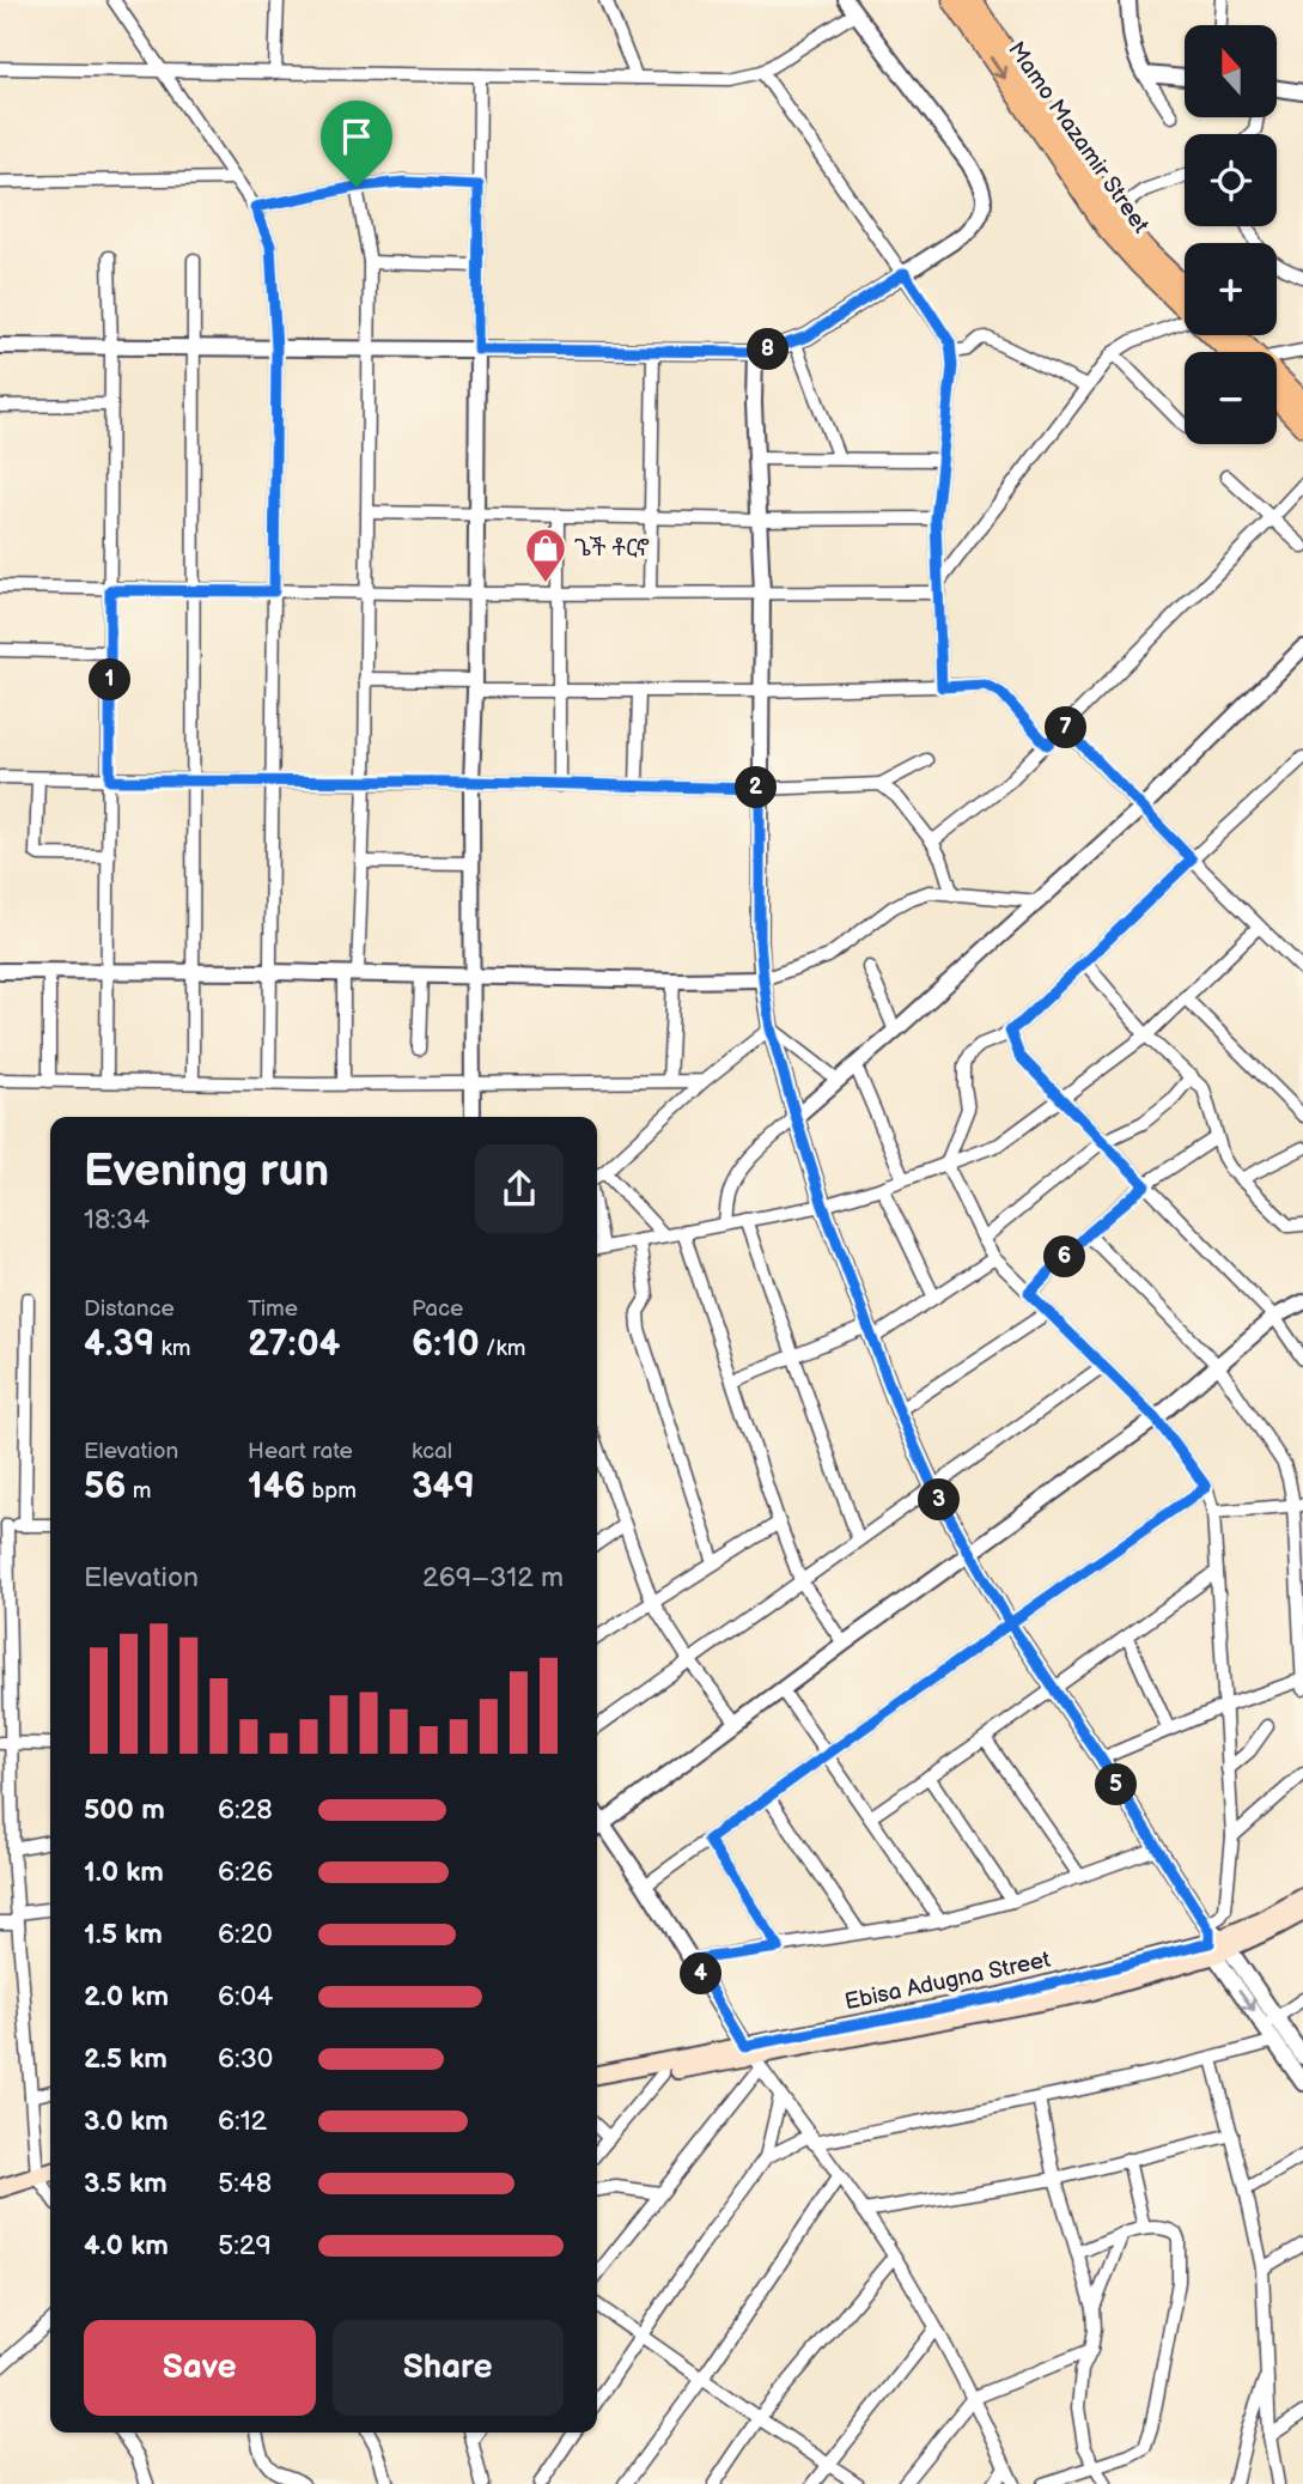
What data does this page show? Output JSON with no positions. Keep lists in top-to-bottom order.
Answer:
{
  "streets": {
    "main road": ["Mamo Mazamir Street", "Ebisa Adugna Street"]
  },
  "places": {
    "shop": ["ጌች ቶርኖ"]
  },
  "north": "top",
  "page": {
    "map_buttons": ["+", "−"],
    "pins": [
      "8",
      "1",
      "7",
      "2",
      "6",
      "3",
      "5",
      "4"
    ],
    "heading": ["Evening run", "18:34"],
    "stats": [
      ["Distance", "4.39 km"],
      ["Time", "27:04"],
      ["Pace", "6:10 /km"],
      ["Elevation", "56 m"],
      ["Heart rate", "146 bpm"],
      ["kcal", "349"]
    ],
    "chart": ["Elevation", "269–312 m"],
    "list": [
      {
        "name": "500 m",
        "note": "6:28"
      },
      {
        "name": "1.0 km",
        "note": "6:26"
      },
      {
        "name": "1.5 km",
        "note": "6:20"
      },
      {
        "name": "2.0 km",
        "note": "6:04"
      },
      {
        "name": "2.5 km",
        "note": "6:30"
      },
      {
        "name": "3.0 km",
        "note": "6:12"
      },
      {
        "name": "3.5 km",
        "note": "5:48"
      },
      {
        "name": "4.0 km",
        "note": "5:29"
      }
    ],
    "buttons": ["Save", "Share"]
  }
}
